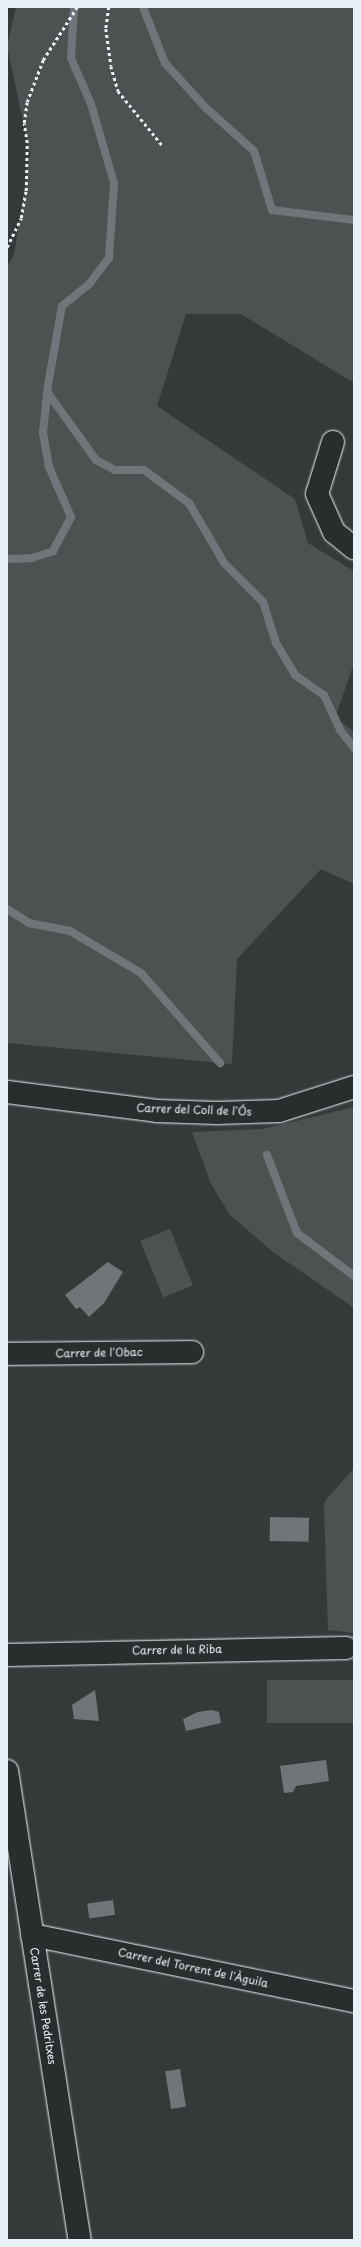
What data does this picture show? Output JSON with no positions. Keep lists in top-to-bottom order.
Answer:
{
  "streets": {
    "street": [
      "Carrer del Coll de l'Ós",
      "Carrer de l'Obac",
      "Carrer de la Riba",
      "Carrer del Torrent de l'Àguila",
      "Carrer de les Pedritxes"
    ]
  },
  "crossings": [
    ["Carrer del Torrent de l'Àguila", "Carrer de les Pedritxes"]
  ]
}
